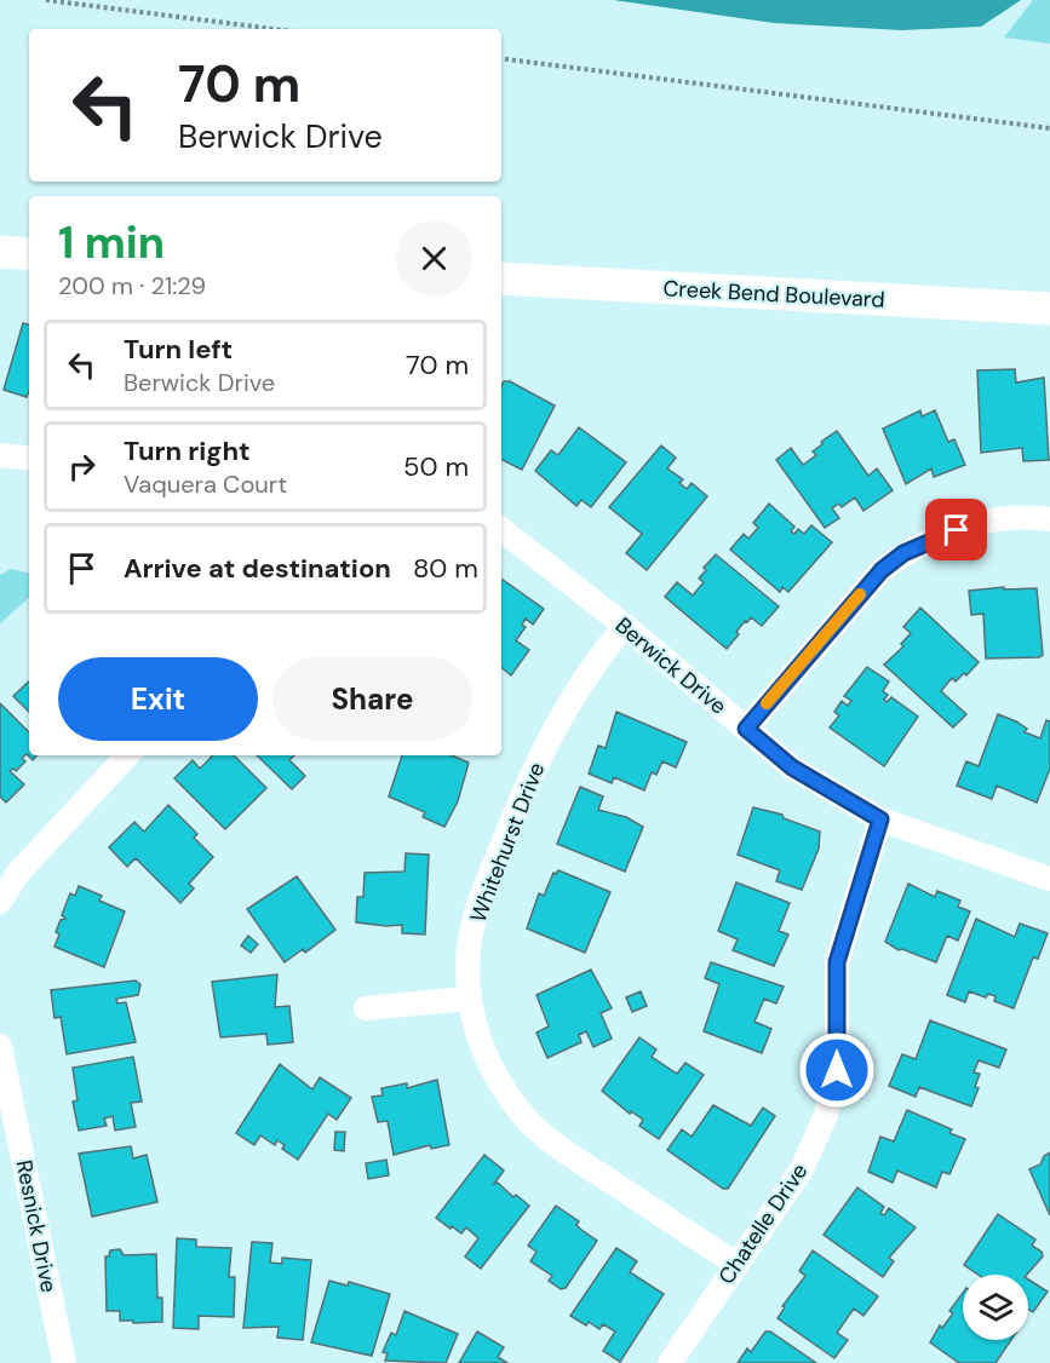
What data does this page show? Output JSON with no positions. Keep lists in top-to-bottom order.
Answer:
{
  "streets": {
    "street": [
      "Creek Bend Boulevard",
      "Berwick Drive",
      "Whitehurst Drive",
      "Chatelle Drive",
      "Resnick Drive"
    ]
  },
  "crossings": [
    ["Berwick Drive", "Whitehurst Drive"],
    ["Berwick Drive", "Chatelle Drive"],
    ["Whitehurst Drive", "Chatelle Drive"]
  ],
  "page": {
    "turn": ["70 m", "Berwick Drive"],
    "heading": ["1 min", "200 m · 21:29"],
    "list": [
      {
        "name": "Turn left",
        "note": "Berwick Drive",
        "value": "70 m"
      },
      {
        "name": "Turn right",
        "note": "Vaquera Court",
        "value": "50 m"
      },
      {
        "name": "Arrive at destination",
        "value": "80 m"
      }
    ],
    "buttons": ["Exit", "Share"]
  }
}
